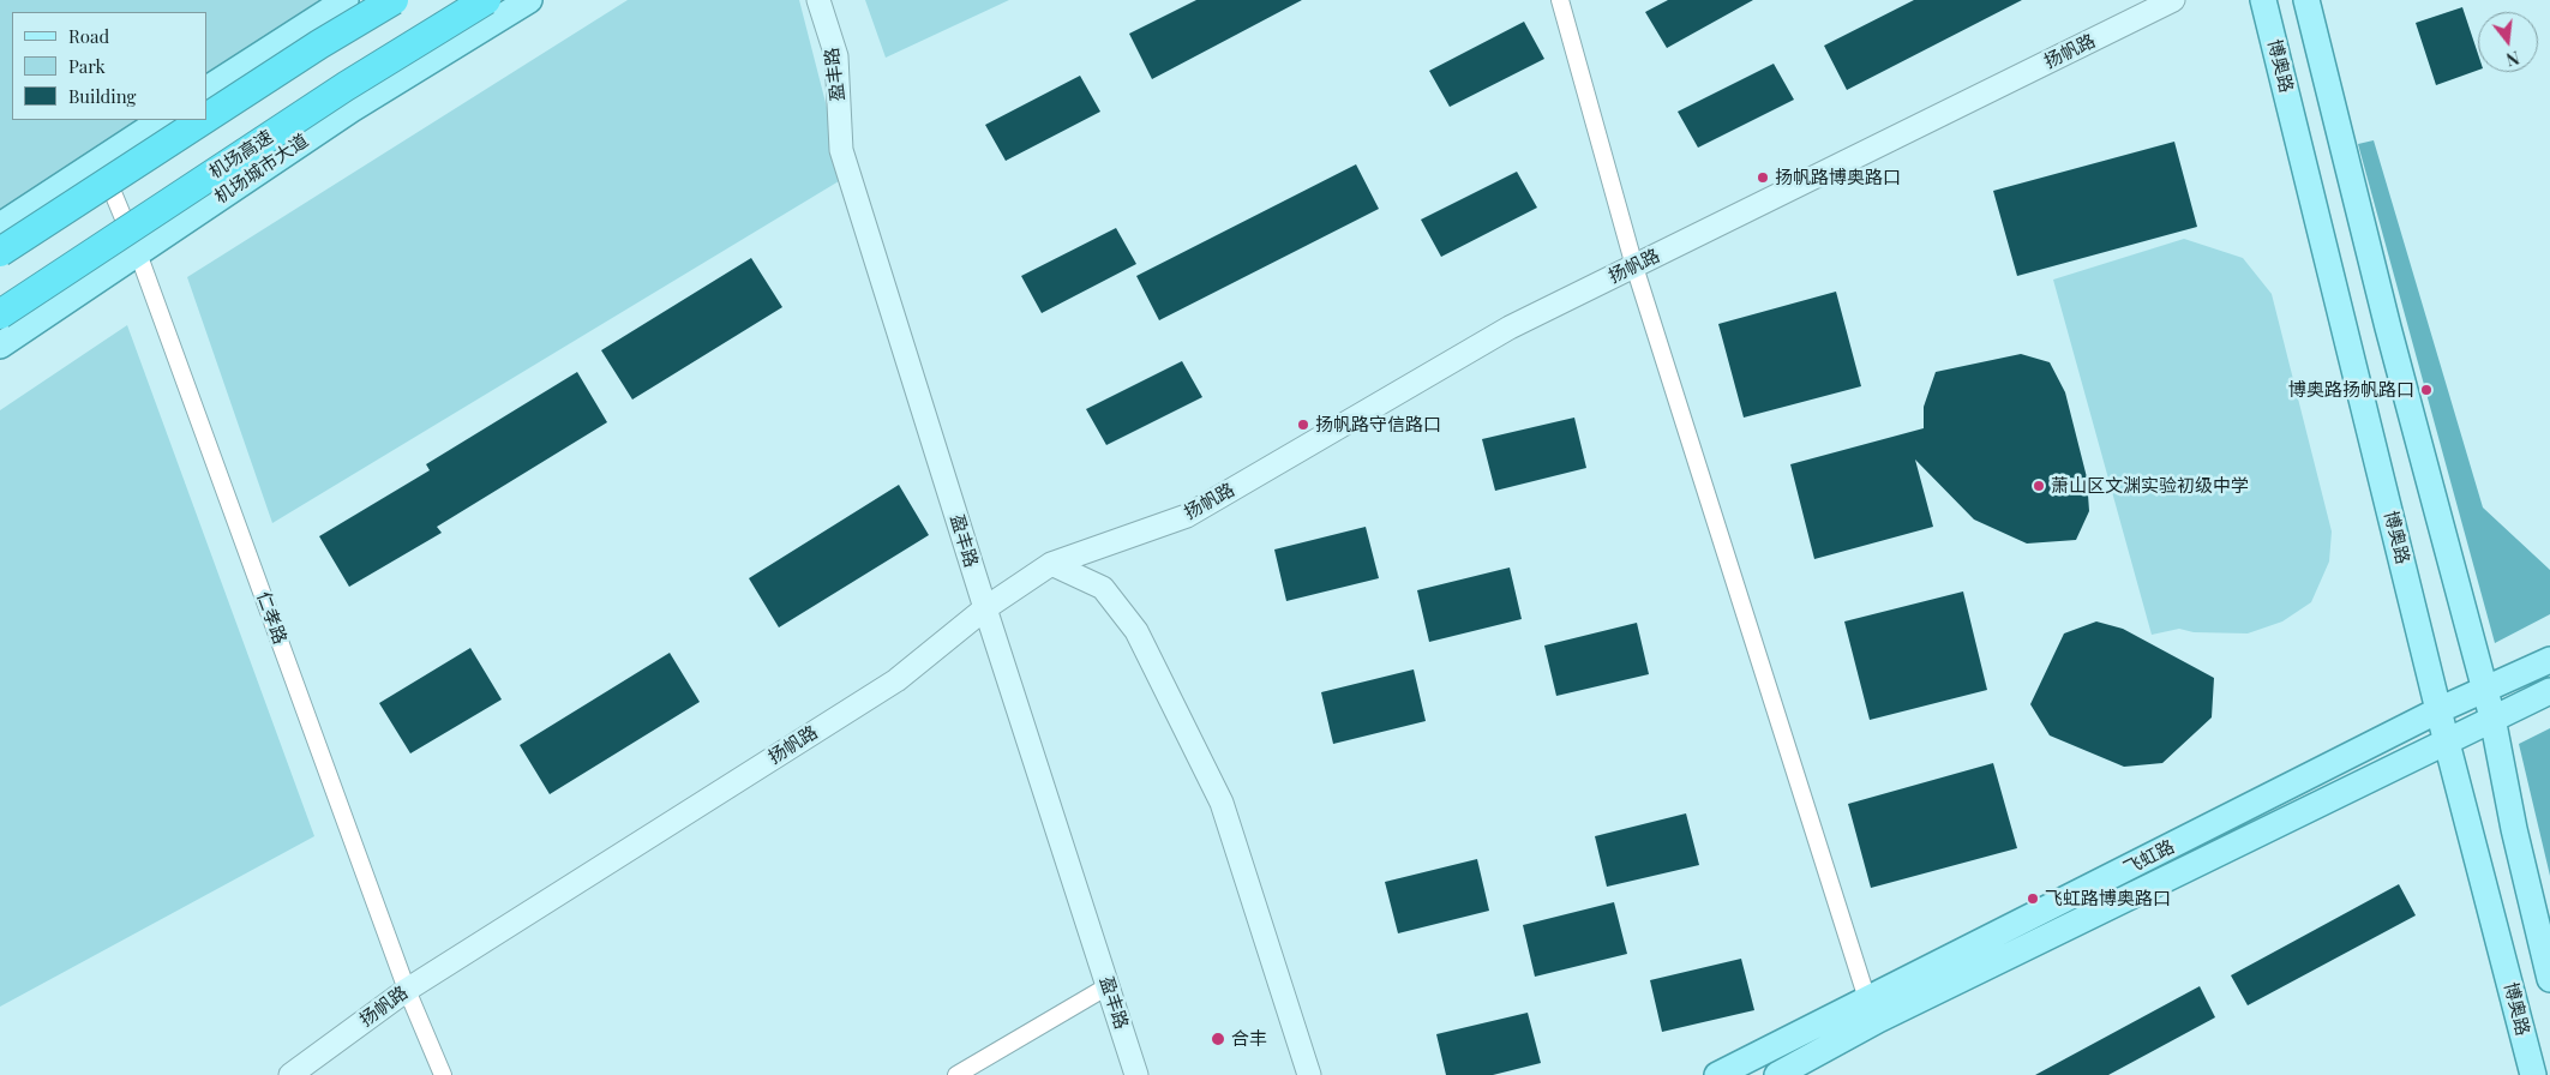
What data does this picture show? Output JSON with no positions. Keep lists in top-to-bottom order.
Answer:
{
  "streets": {
    "highway": ["机场高速"],
    "main road": ["博奥路", "机场城市大道", "飞虹路"],
    "street": ["扬帆路", "盈丰路", "仁孝路"]
  },
  "crossings": [
    ["扬帆路", "盈丰路"],
    ["扬帆路", "仁孝路"],
    ["博奥路", "飞虹路"],
    ["机场城市大道", "仁孝路"]
  ],
  "places": [
    "扬帆路博奥路口",
    "博奥路扬帆路口",
    "扬帆路守信路口",
    "萧山区文渊实验初级中学",
    "飞虹路博奥路口",
    "合丰"
  ],
  "legend": ["Road", "Park", "Building"],
  "north": "bottom"
}
